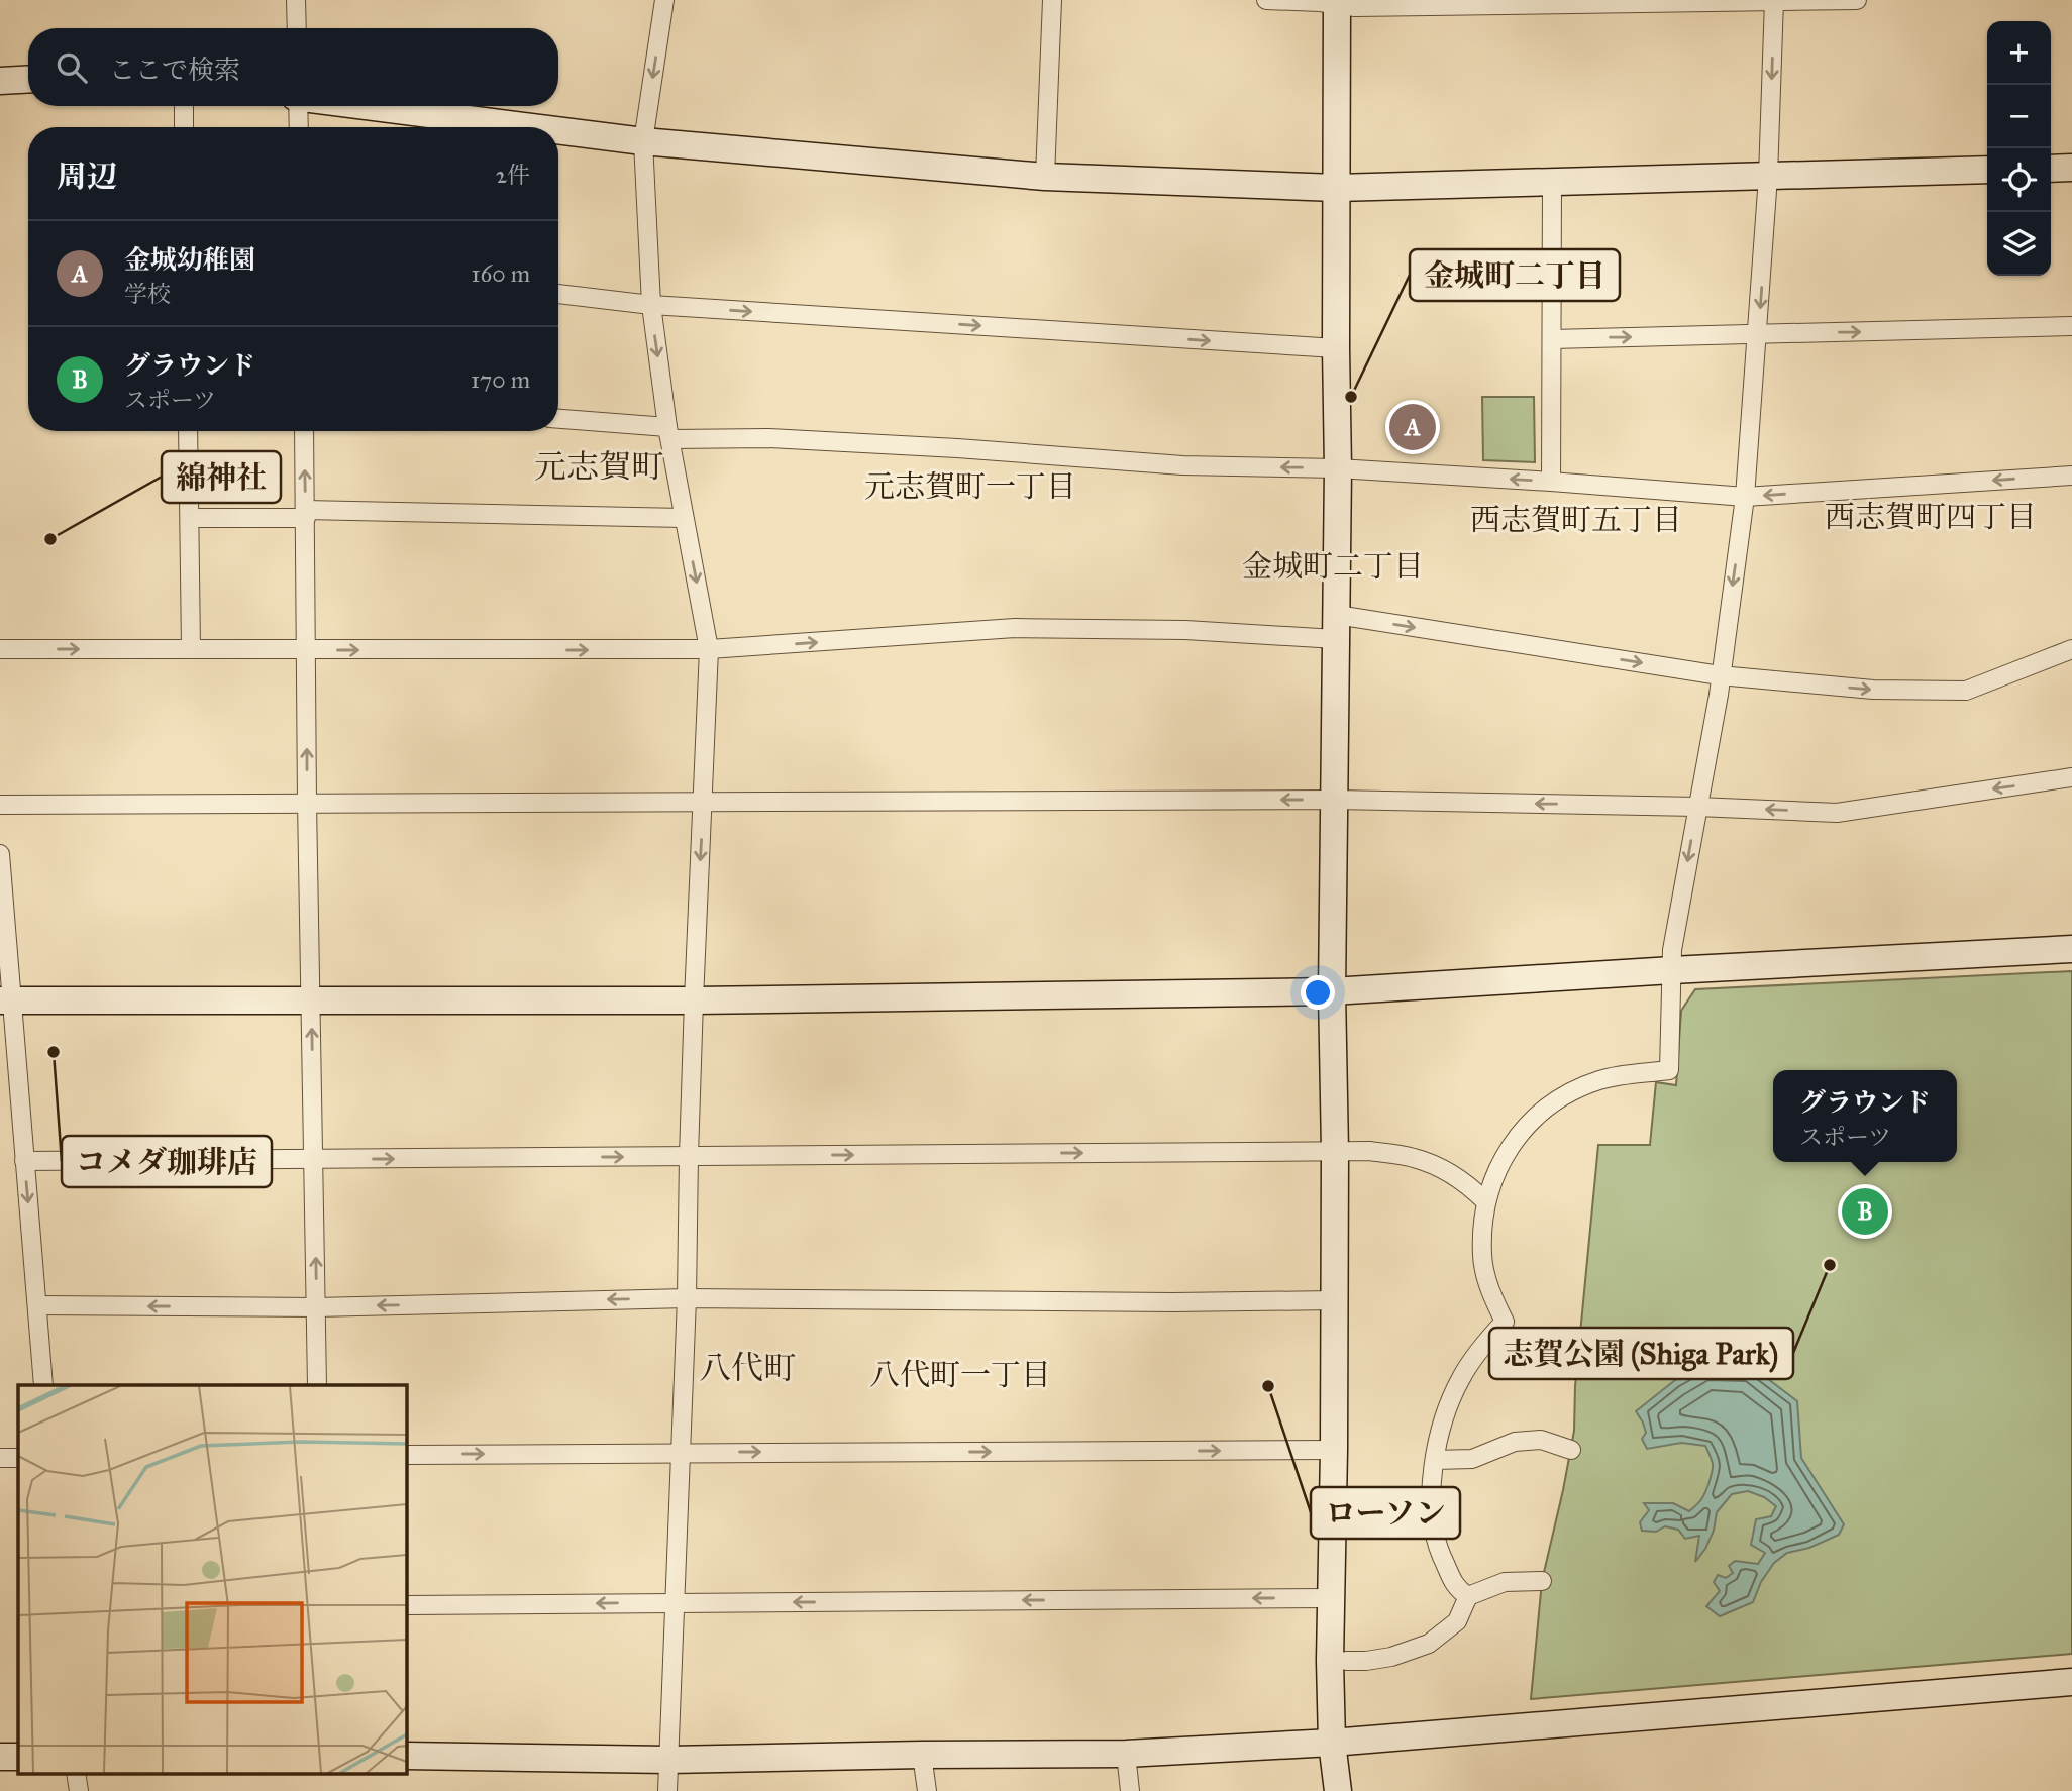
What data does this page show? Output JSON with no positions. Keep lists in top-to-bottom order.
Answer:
{
  "districts": [
    "元志賀町",
    "元志賀町一丁目",
    "西志賀町四丁目",
    "西志賀町五丁目",
    "金城町二丁目",
    "八代町",
    "八代町一丁目"
  ],
  "places": [
    "金城町二丁目",
    "綿神社",
    "コメダ珈琲店",
    "志賀公園 (Shiga Park)",
    "ローソン"
  ],
  "page": {
    "map_buttons": ["+", "−"],
    "search": "ここで検索",
    "heading": ["周辺", "2件"],
    "list": [
      {
        "mark": "A",
        "name": "金城幼稚園",
        "note": "学校",
        "value": "160 m"
      },
      {
        "mark": "B",
        "name": "グラウンド",
        "note": "スポーツ",
        "value": "170 m"
      }
    ],
    "pins": ["A", "B"],
    "popup": ["グラウンド", "スポーツ"]
  }
}
